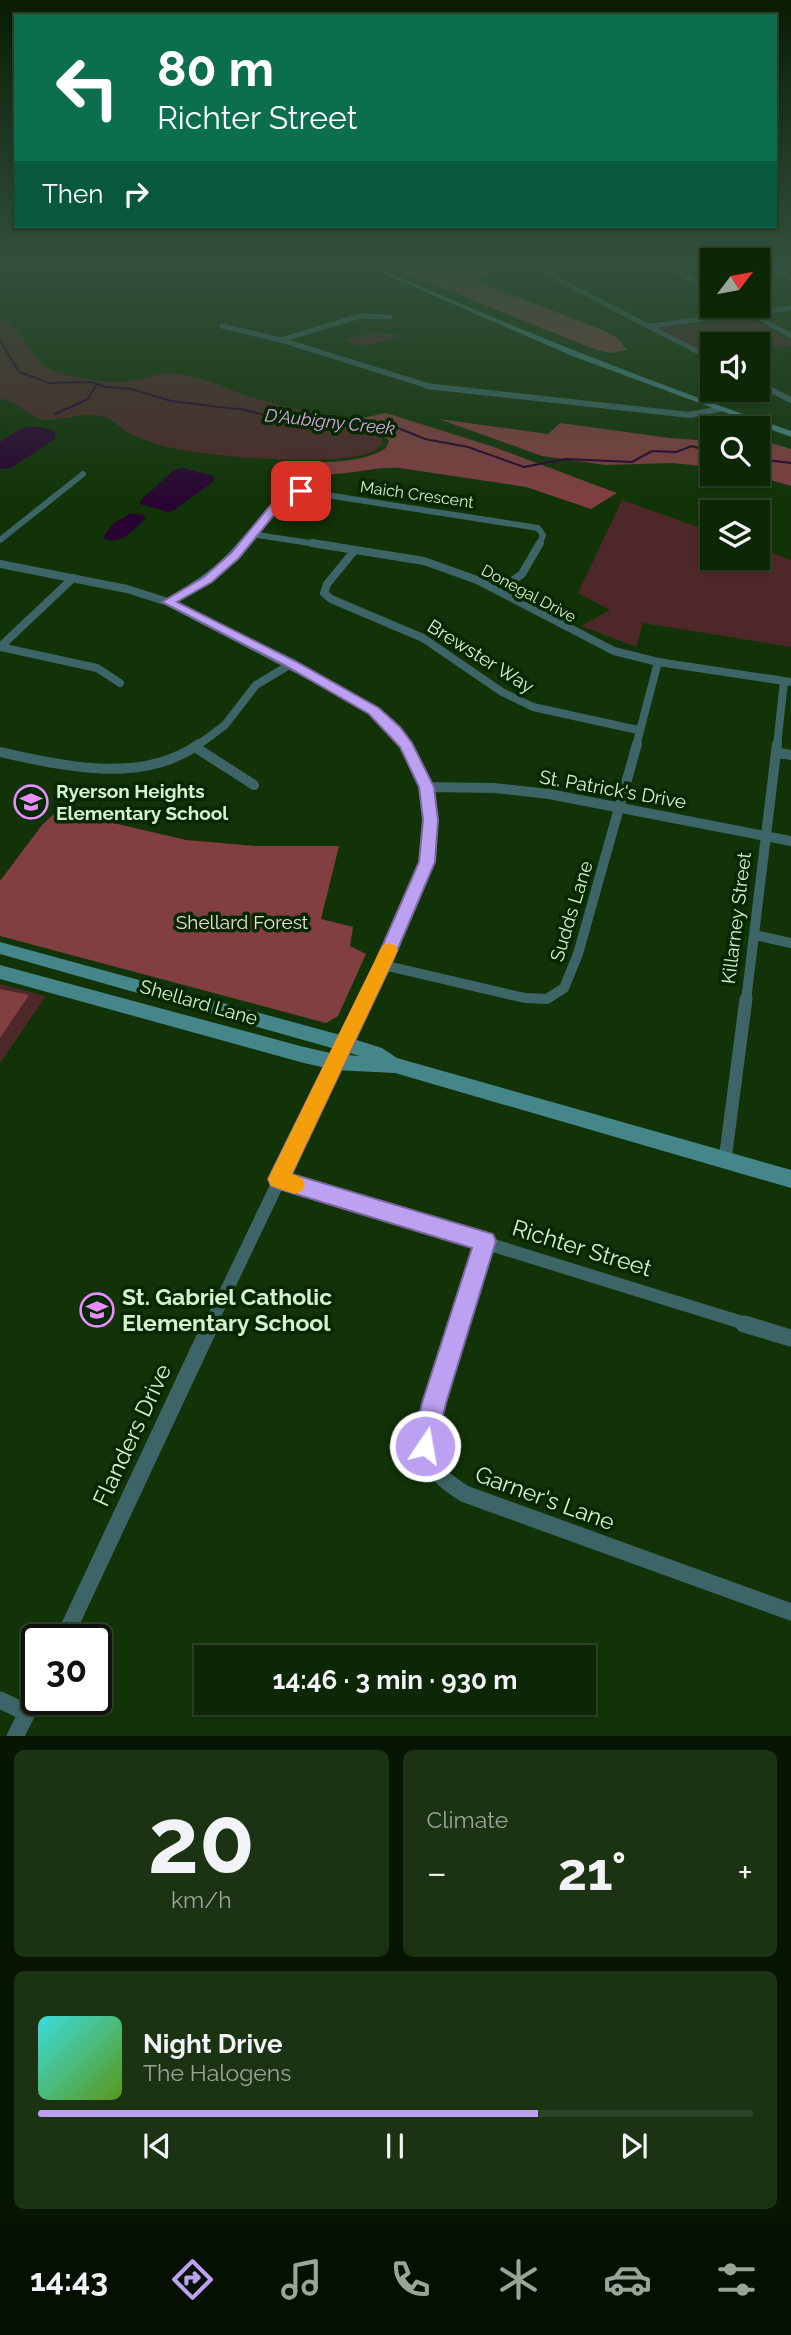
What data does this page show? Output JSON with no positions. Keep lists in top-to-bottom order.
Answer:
{
  "streets": {
    "main road": ["Shellard Lane"],
    "street": [
      "Maich Crescent",
      "Donegal Drive",
      "Brewster Way",
      "St. Patrick's Drive",
      "Sudds Lane",
      "Killarney Street",
      "Richter Street",
      "Flanders Drive",
      "Garner's Lane"
    ]
  },
  "crossings": [
    ["Maich Crescent", "Donegal Drive"],
    ["Donegal Drive", "Brewster Way"],
    ["Donegal Drive", "Sudds Lane"],
    ["Donegal Drive", "Killarney Street"],
    ["Brewster Way", "Sudds Lane"],
    ["St. Patrick's Drive", "Sudds Lane"],
    ["St. Patrick's Drive", "Killarney Street"],
    ["St. Patrick's Drive", "Flanders Drive"],
    ["Sudds Lane", "Flanders Drive"],
    ["Killarney Street", "Shellard Lane"],
    ["Shellard Lane", "Flanders Drive"],
    ["Richter Street", "Flanders Drive"],
    ["Richter Street", "Garner's Lane"]
  ],
  "water": ["D'Aubigny Creek"],
  "parks": ["Shellard Forest"],
  "places": {
    "school or university": ["Ryerson Heights Elementary School", "St. Gabriel Catholic Elementary School"]
  },
  "north": "top right",
  "page": {
    "turn": ["80 m", "Richter Street"],
    "then": "Then",
    "limit": "30",
    "trip": "14:46 · 3 min · 930 m",
    "tile": [
      ["20", "km/h"],
      "Climate"
    ],
    "heat": ["−", "21°", "+"],
    "song": ["Night Drive", "The Halogens"],
    "tabs": "14:43"
  }
}
